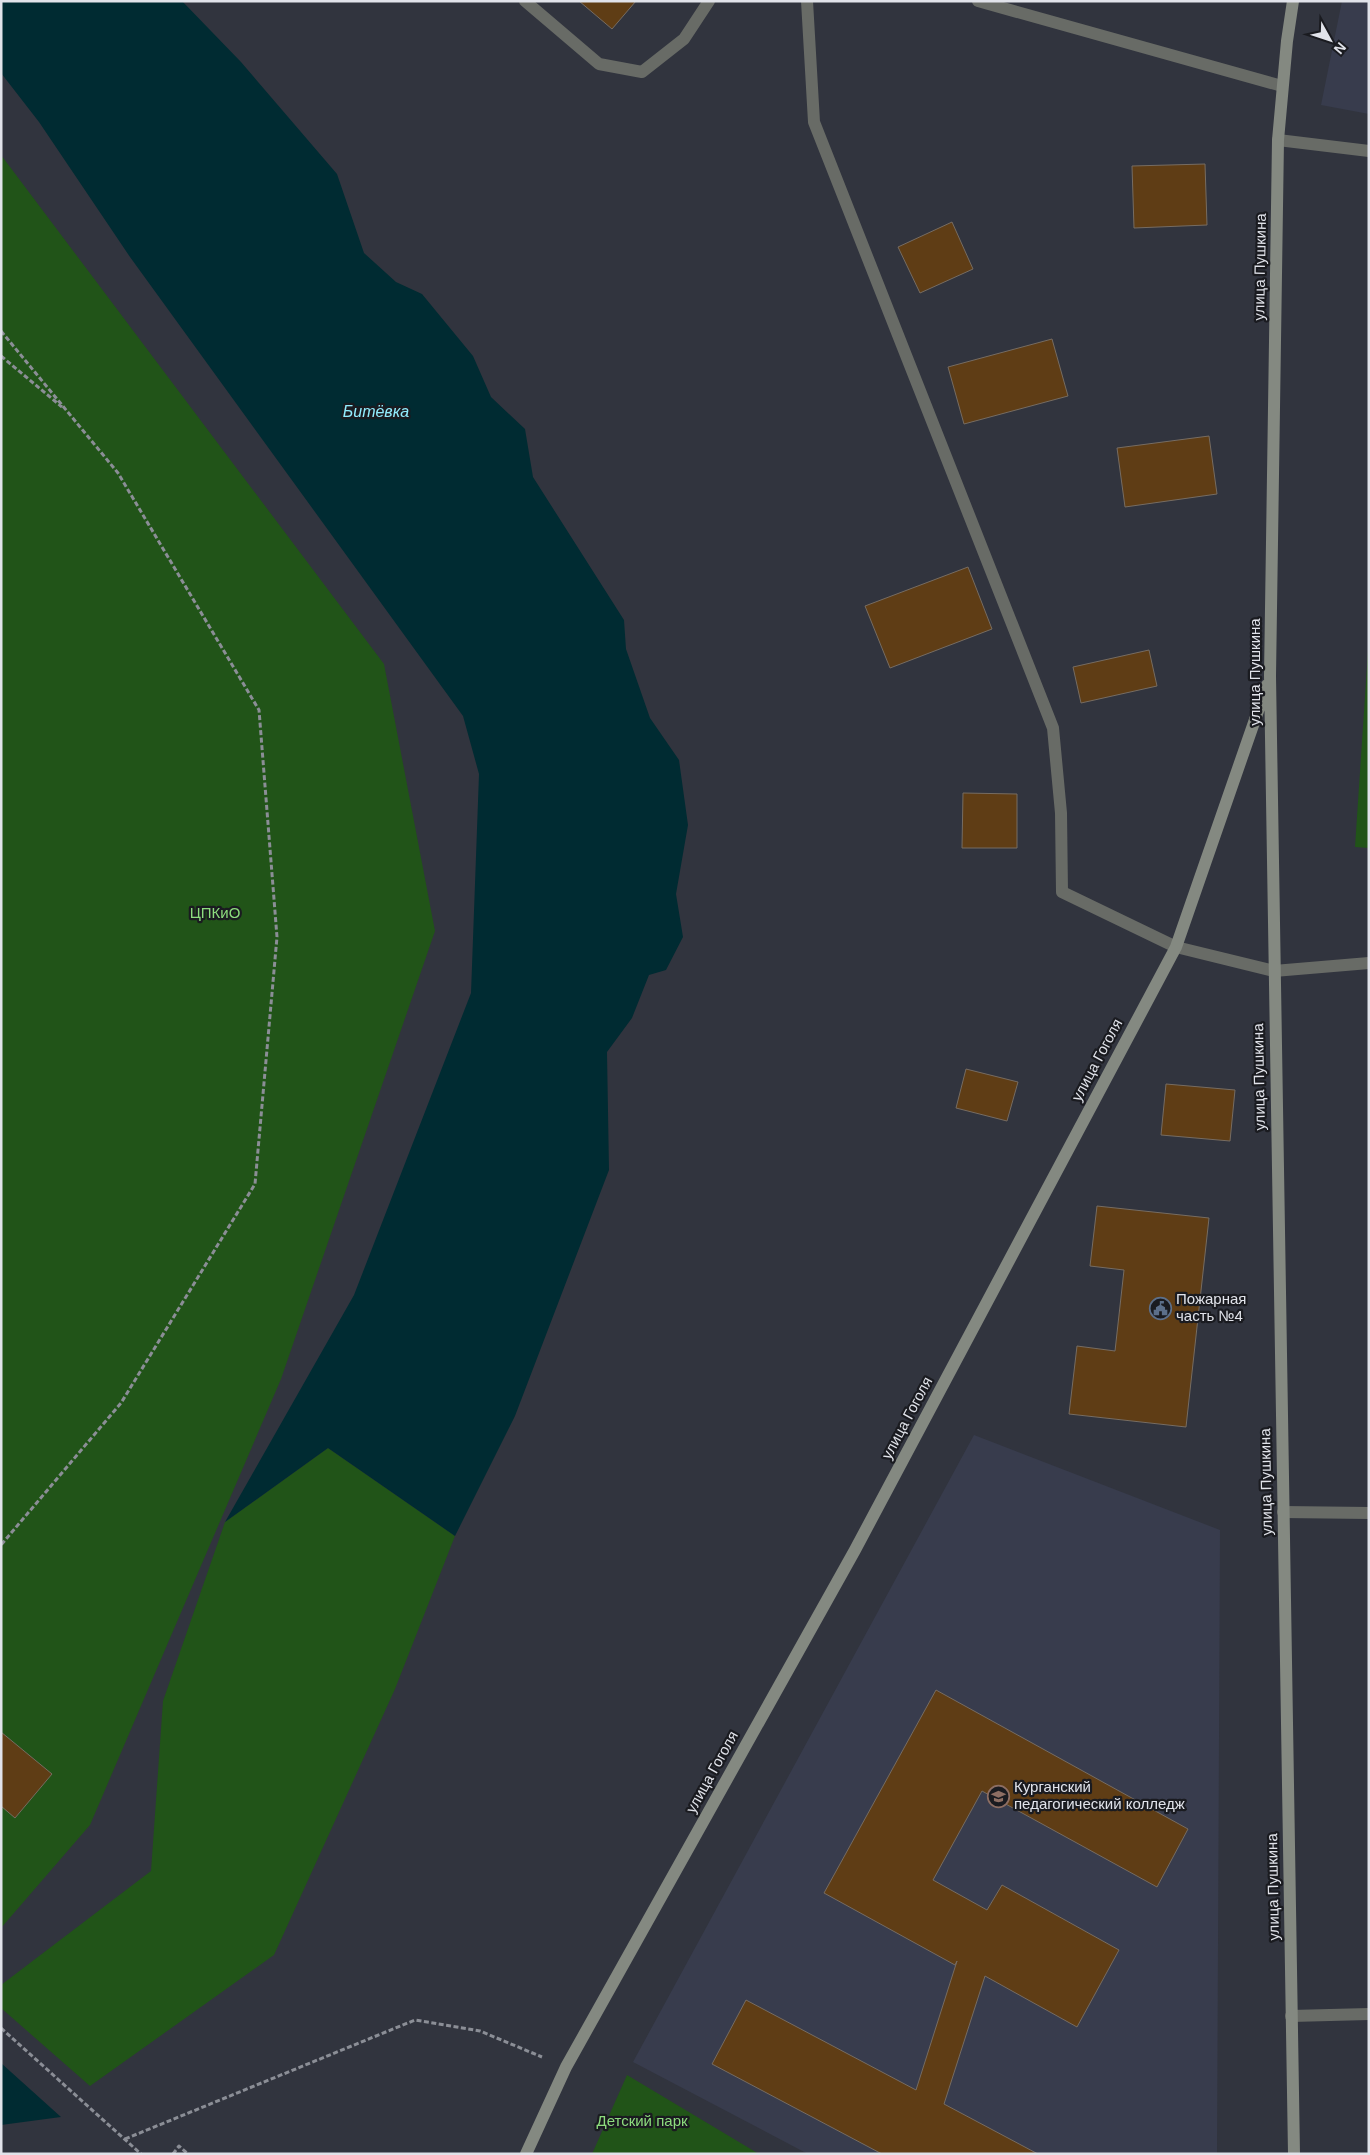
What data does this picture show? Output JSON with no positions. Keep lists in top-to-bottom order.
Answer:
{
  "streets": {
    "main road": ["улица Пушкина", "улица Гоголя"]
  },
  "crossings": [
    ["улица Пушкина", "улица Гоголя"]
  ],
  "water": ["Битёвка"],
  "parks": ["ЦПКиО", "Детский парк"],
  "places": {
    "public building": ["Пожарная часть №4"],
    "school or university": ["Курганский педагогический колледж"]
  },
  "north": "bottom right"
}
